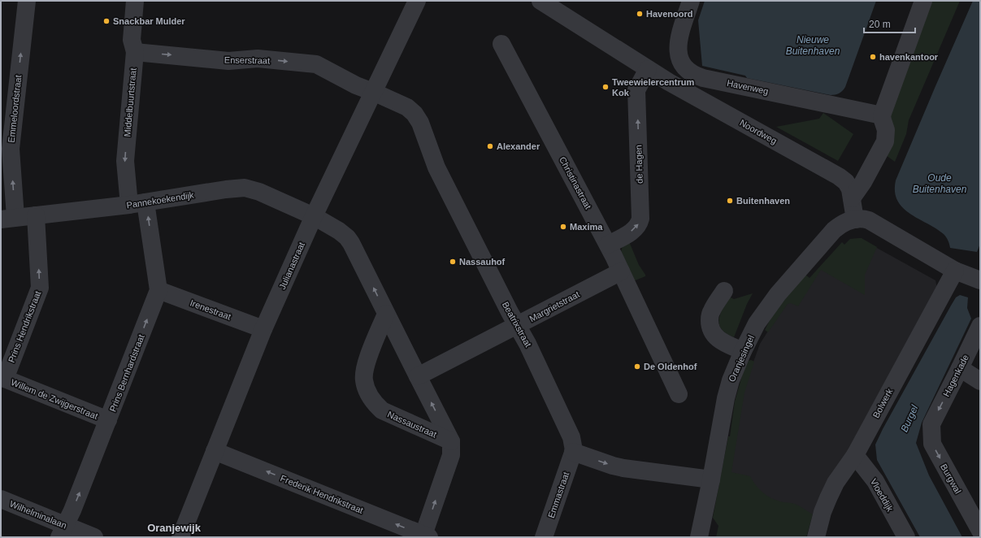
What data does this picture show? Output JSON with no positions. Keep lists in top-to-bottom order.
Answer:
{
  "streets": {
    "street": [
      "Enserstraat",
      "Havenweg",
      "Middelbuurtstraat",
      "Emmeloordstraat",
      "Noordweg",
      "de Hagen",
      "Christinastraat",
      "Pannekoekendijk",
      "Julianastraat",
      "Margrietstraat",
      "Irenestraat",
      "Beatrixstraat",
      "Prins Hendrikstraat",
      "Oranjesingel",
      "Prins Bernhardstraat",
      "Hagenkade",
      "Willem de Zwijgerstraat",
      "Bolwerk",
      "Nassaustraat",
      "Burgwal",
      "Frederik Hendrikstraat",
      "Emmastraat",
      "Vloeddijk",
      "Wilhelminalaan"
    ]
  },
  "crossings": [
    ["Enserstraat", "Middelbuurtstraat"],
    ["Enserstraat", "Julianastraat"],
    ["Enserstraat", "Beatrixstraat"],
    ["Middelbuurtstraat", "Pannekoekendijk"],
    ["Middelbuurtstraat", "Prins Bernhardstraat"],
    ["Emmeloordstraat", "Pannekoekendijk"],
    ["Noordweg", "de Hagen"],
    ["Noordweg", "Oranjesingel"],
    ["de Hagen", "Christinastraat"],
    ["Christinastraat", "Margrietstraat"],
    ["Pannekoekendijk", "Julianastraat"],
    ["Pannekoekendijk", "Prins Hendrikstraat"],
    ["Pannekoekendijk", "Prins Bernhardstraat"],
    ["Pannekoekendijk", "Nassaustraat"],
    ["Julianastraat", "Irenestraat"],
    ["Julianastraat", "Beatrixstraat"],
    ["Julianastraat", "Nassaustraat"],
    ["Julianastraat", "Frederik Hendrikstraat"],
    ["Margrietstraat", "Beatrixstraat"],
    ["Margrietstraat", "Nassaustraat"],
    ["Irenestraat", "Prins Bernhardstraat"],
    ["Beatrixstraat", "Emmastraat"],
    ["Prins Hendrikstraat", "Willem de Zwijgerstraat"],
    ["Prins Bernhardstraat", "Willem de Zwijgerstraat"],
    ["Prins Bernhardstraat", "Wilhelminalaan"],
    ["Hagenkade", "Burgwal"],
    ["Bolwerk", "Vloeddijk"]
  ],
  "one_way": [
    "Enserstraat",
    "Middelbuurtstraat",
    "Emmeloordstraat",
    "de Hagen",
    "Prins Hendrikstraat",
    "Prins Bernhardstraat",
    "Hagenkade",
    "Nassaustraat",
    "Burgwal",
    "Frederik Hendrikstraat"
  ],
  "districts": ["Oranjewijk"],
  "water": ["Nieuwe Buitenhaven", "Oude Buitenhaven", "Burgel"],
  "places": [
    "Havenoord",
    "Snackbar Mulder",
    "havenkantoor",
    "Tweewielercentrum Kok",
    "Alexander",
    "Buitenhaven",
    "Maxima",
    "Nassauhof",
    "De Oldenhof"
  ],
  "scale_bar": "20 m"
}
